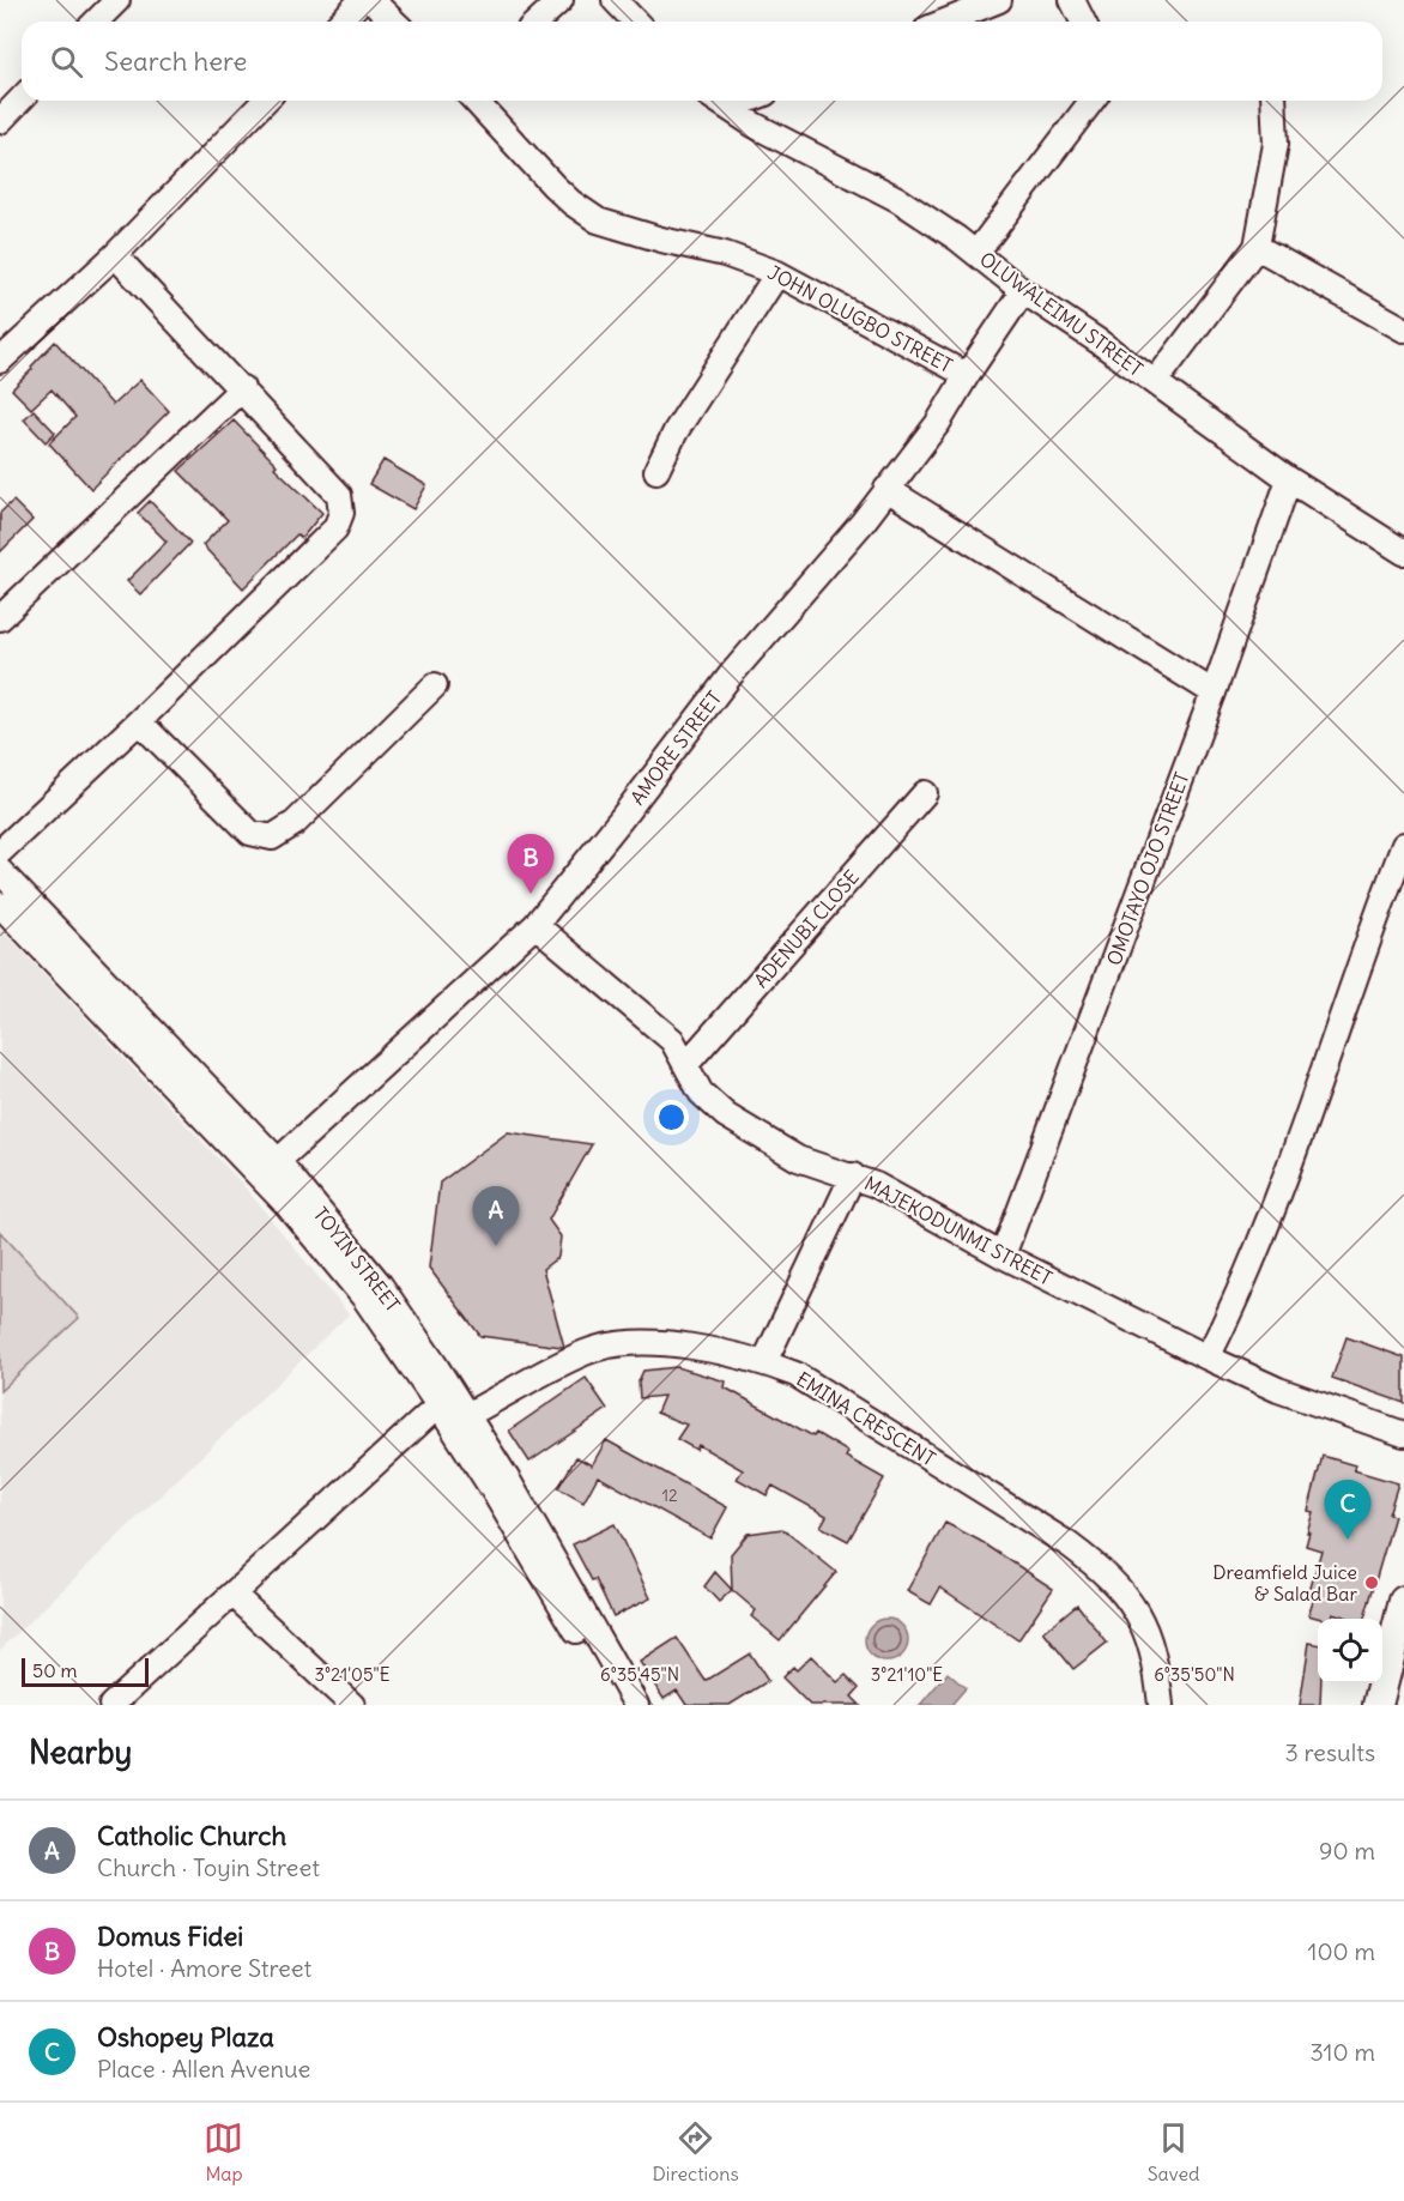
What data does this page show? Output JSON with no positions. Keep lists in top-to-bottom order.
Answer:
{
  "streets": {
    "street": [
      "OLUWALEIMU STREET",
      "JOHN OLUGBO STREET",
      "AMORE STREET",
      "OMOTAYO OJO STREET",
      "ADENUBI CLOSE",
      "MAJEKODUNMI STREET",
      "TOYIN STREET",
      "EMINA CRESCENT"
    ]
  },
  "crossings": [
    ["OLUWALEIMU STREET", "AMORE STREET"],
    ["OLUWALEIMU STREET", "OMOTAYO OJO STREET"],
    ["JOHN OLUGBO STREET", "AMORE STREET"],
    ["AMORE STREET", "MAJEKODUNMI STREET"],
    ["AMORE STREET", "TOYIN STREET"],
    ["OMOTAYO OJO STREET", "MAJEKODUNMI STREET"],
    ["ADENUBI CLOSE", "MAJEKODUNMI STREET"],
    ["TOYIN STREET", "EMINA CRESCENT"]
  ],
  "places": ["Dreamfield Juice & Salad Bar"],
  "house_numbers": ["12"],
  "scale_bar": "50 m",
  "page": {
    "search": "Search here",
    "pins": ["B", "A", "C"],
    "scale": "50 m",
    "heading": ["Nearby", "3 results"],
    "list": [
      {
        "mark": "A",
        "name": "Catholic Church",
        "note": "Church · Toyin Street",
        "value": "90 m"
      },
      {
        "mark": "B",
        "name": "Domus Fidei",
        "note": "Hotel · Amore Street",
        "value": "100 m"
      },
      {
        "mark": "C",
        "name": "Oshopey Plaza",
        "note": "Place · Allen Avenue",
        "value": "310 m"
      }
    ],
    "nav": ["Map", "Directions", "Saved"]
  },
  "coordinates": [
    "3°21'05\"E",
    "3°21'10\"E",
    "6°35'45\"N",
    "6°35'50\"N"
  ]
}
